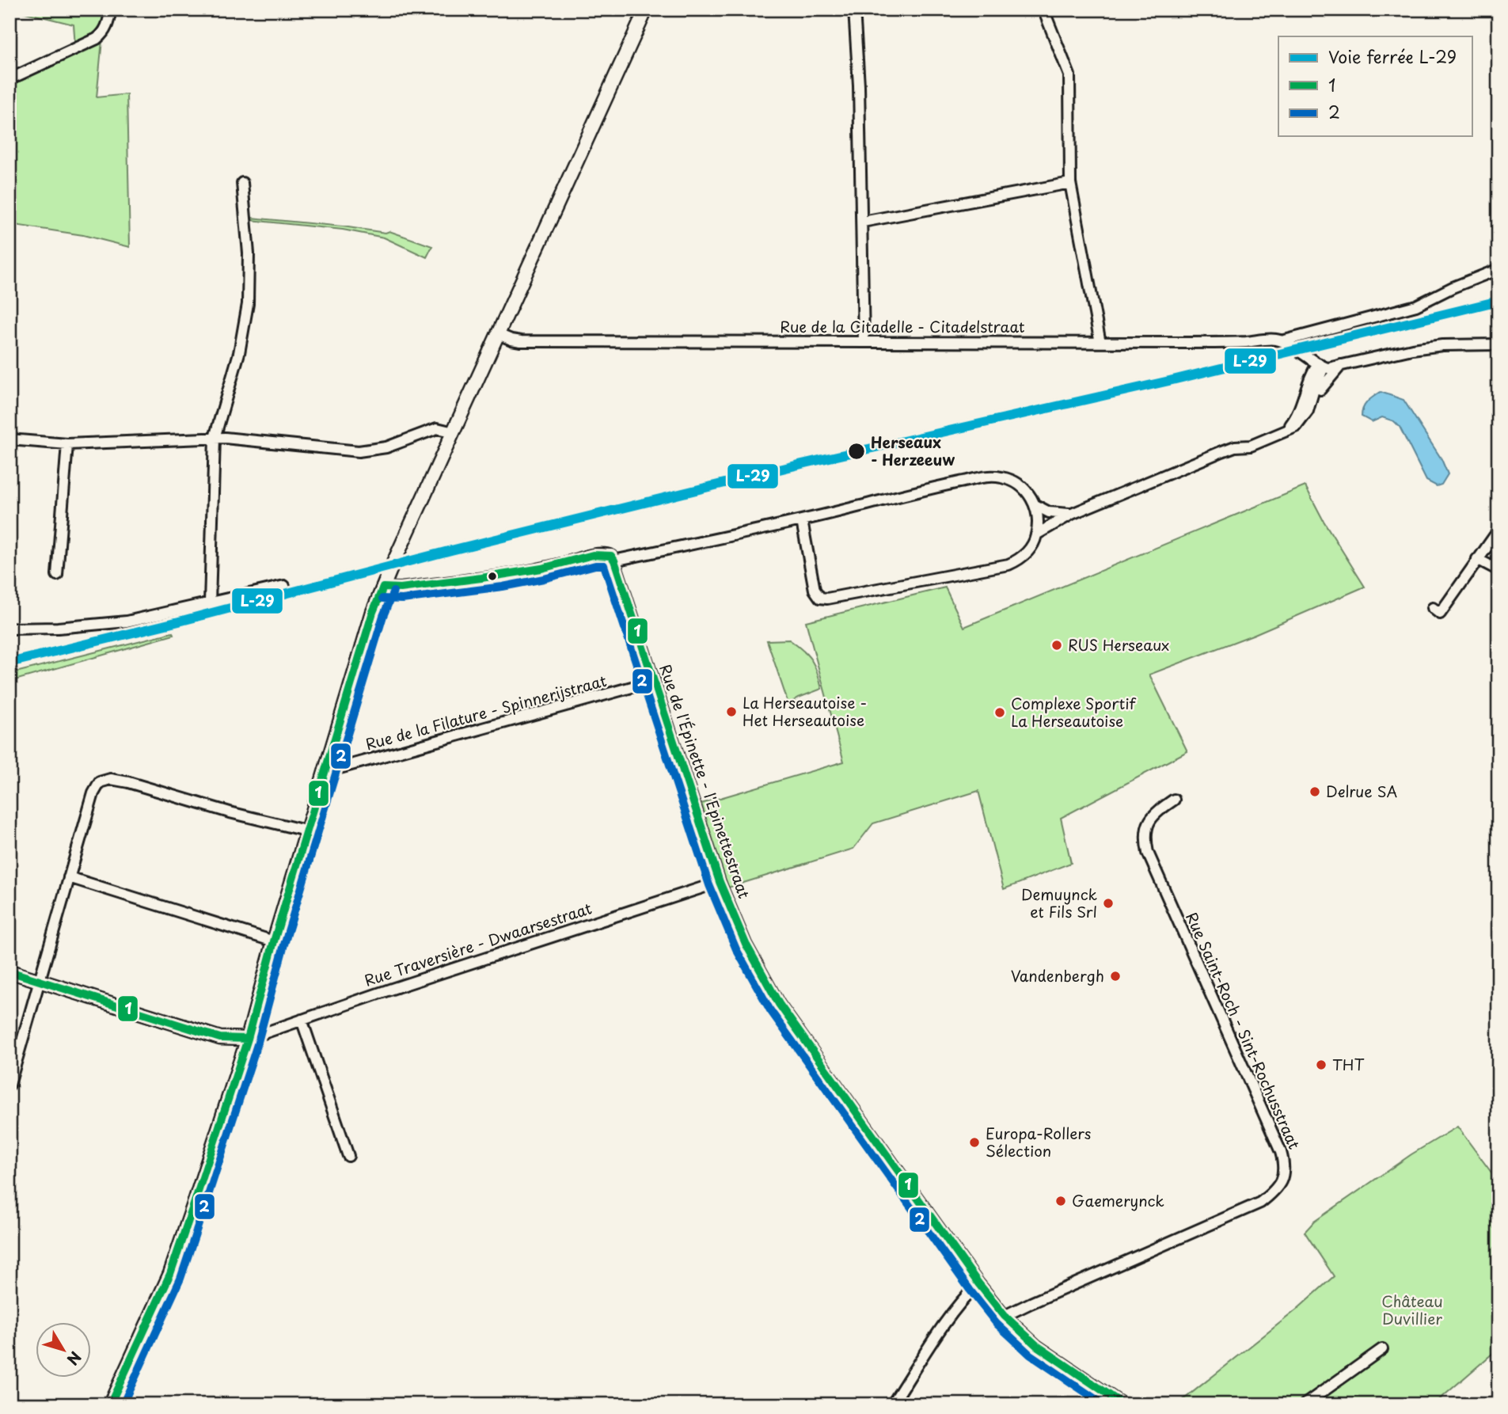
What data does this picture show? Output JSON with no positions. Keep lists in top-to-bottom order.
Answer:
{
  "streets": {
    "street": [
      "Rue de la Citadelle - Citadelstraat",
      "Rue de la Filature - Spinnerijstraat",
      "Rue de l'Épinette - l'Epinettestraat",
      "Rue Traversière - Dwaarsestraat",
      "Rue Saint-Roch - Sint-Rochusstraat"
    ]
  },
  "crossings": [
    ["Rue de la Filature - Spinnerijstraat", "Rue de l'Épinette - l'Epinettestraat"],
    ["Rue de l'Épinette - l'Epinettestraat", "Rue Traversière - Dwaarsestraat"],
    ["Rue de l'Épinette - l'Epinettestraat", "Rue Saint-Roch - Sint-Rochusstraat"]
  ],
  "parks": ["Château Duvillier"],
  "places": [
    "Herseaux - Herzeeuw",
    "RUS Herseaux",
    "La Herseautoise - Het Herseautoise",
    "Complexe Sportif La Herseautoise",
    "Delrue SA",
    "Demuynck et Fils Srl",
    "Vandenbergh",
    "THT",
    "Europa-Rollers Sélection",
    "Gaemerynck"
  ],
  "lines": ["rail line L-29", "transit line 1", "transit line 2"],
  "legend": ["Voie ferrée L-29", "1", "2"],
  "north": "bottom right"
}
